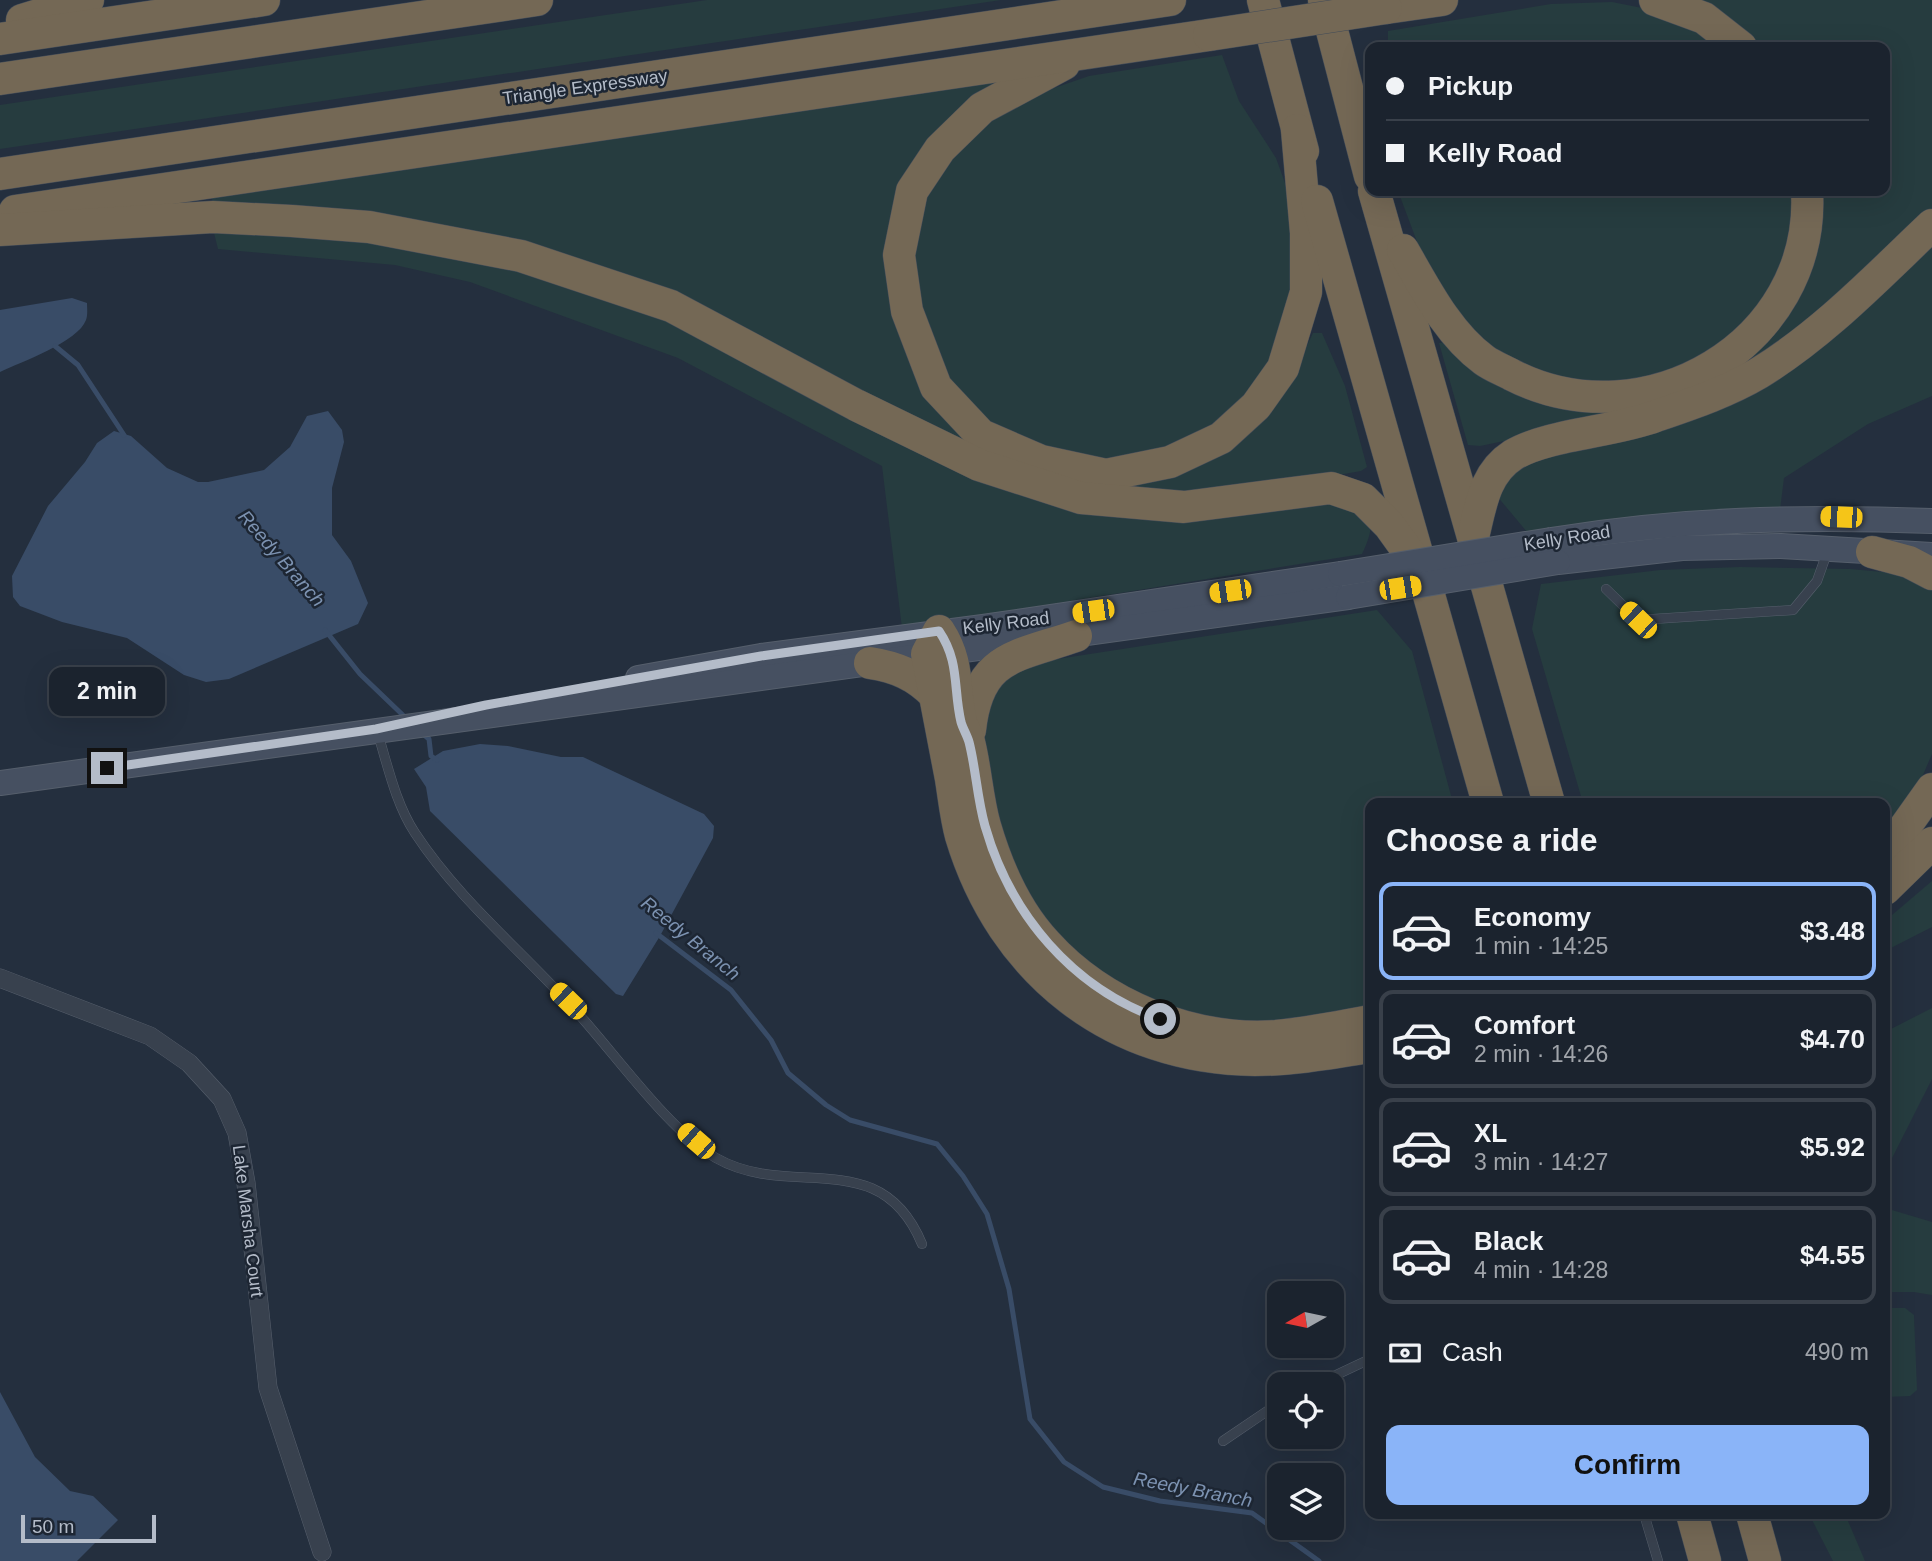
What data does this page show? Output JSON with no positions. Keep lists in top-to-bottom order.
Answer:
{
  "streets": {
    "highway": ["Triangle Expressway"],
    "main road": ["Kelly Road"],
    "street": ["Lake Marsha Court"]
  },
  "water": ["Reedy Branch"],
  "scale_bar": "50 m",
  "north": "left",
  "page": {
    "banner": ["Pickup", "Kelly Road"],
    "bubble": "2 min",
    "heading": "Choose a ride",
    "list": [
      {
        "name": "Economy",
        "note": "1 min · 14:25",
        "value": "$3.48"
      },
      {
        "name": "Comfort",
        "note": "2 min · 14:26",
        "value": "$4.70"
      },
      {
        "name": "XL",
        "note": "3 min · 14:27",
        "value": "$5.92"
      },
      {
        "name": "Black",
        "note": "4 min · 14:28",
        "value": "$4.55"
      }
    ],
    "pay": ["Cash", "490 m"],
    "buttons": "Confirm",
    "scale": "50 m"
  }
}
